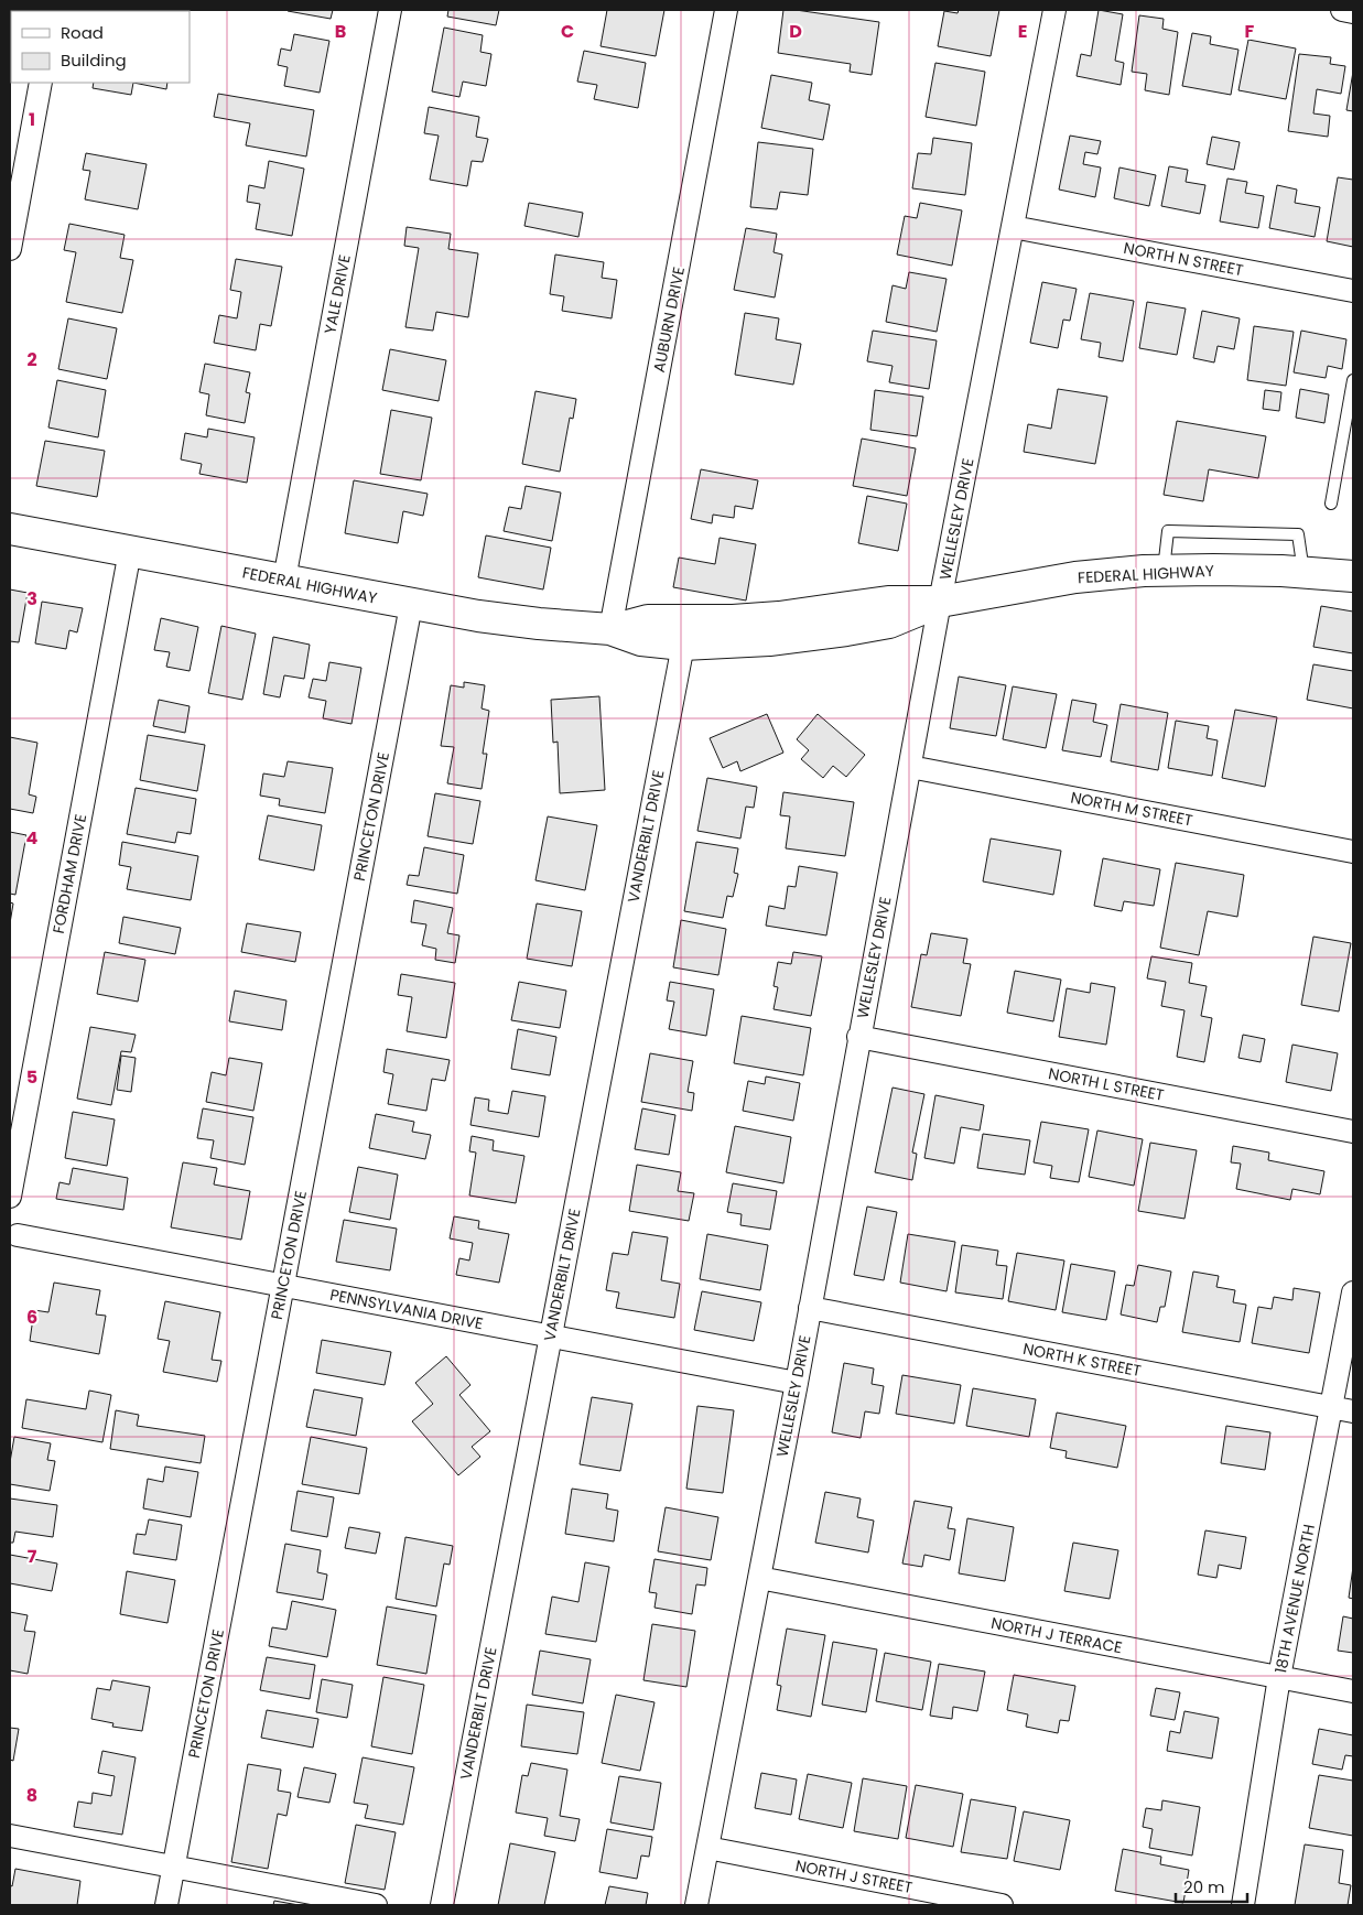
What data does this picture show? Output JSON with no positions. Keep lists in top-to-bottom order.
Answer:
{
  "streets": {
    "main road": ["FEDERAL HIGHWAY"],
    "street": [
      "NORTH N STREET",
      "YALE DRIVE",
      "AUBURN DRIVE",
      "WELLESLEY DRIVE",
      "NORTH M STREET",
      "PRINCETON DRIVE",
      "VANDERBILT DRIVE",
      "FORDHAM DRIVE",
      "NORTH L STREET",
      "PENNSYLVANIA DRIVE",
      "NORTH K STREET",
      "18TH AVENUE NORTH",
      "NORTH J TERRACE",
      "NORTH J STREET"
    ]
  },
  "crossings": [
    ["NORTH N STREET", "WELLESLEY DRIVE"],
    ["YALE DRIVE", "FEDERAL HIGHWAY"],
    ["AUBURN DRIVE", "FEDERAL HIGHWAY"],
    ["WELLESLEY DRIVE", "FEDERAL HIGHWAY"],
    ["WELLESLEY DRIVE", "NORTH M STREET"],
    ["WELLESLEY DRIVE", "NORTH L STREET"],
    ["WELLESLEY DRIVE", "PENNSYLVANIA DRIVE"],
    ["WELLESLEY DRIVE", "NORTH K STREET"],
    ["WELLESLEY DRIVE", "NORTH J TERRACE"],
    ["WELLESLEY DRIVE", "NORTH J STREET"],
    ["FEDERAL HIGHWAY", "PRINCETON DRIVE"],
    ["FEDERAL HIGHWAY", "VANDERBILT DRIVE"],
    ["FEDERAL HIGHWAY", "FORDHAM DRIVE"],
    ["PRINCETON DRIVE", "PENNSYLVANIA DRIVE"],
    ["VANDERBILT DRIVE", "PENNSYLVANIA DRIVE"],
    ["NORTH K STREET", "18TH AVENUE NORTH"],
    ["18TH AVENUE NORTH", "NORTH J TERRACE"]
  ],
  "legend": ["Road", "Building"],
  "scale_bar": "20 m",
  "grid": {
    "columns": [
      "B",
      "C",
      "D",
      "E",
      "F"
    ],
    "rows": [
      "1",
      "2",
      "3",
      "4",
      "5",
      "6",
      "7",
      "8"
    ]
  }
}
